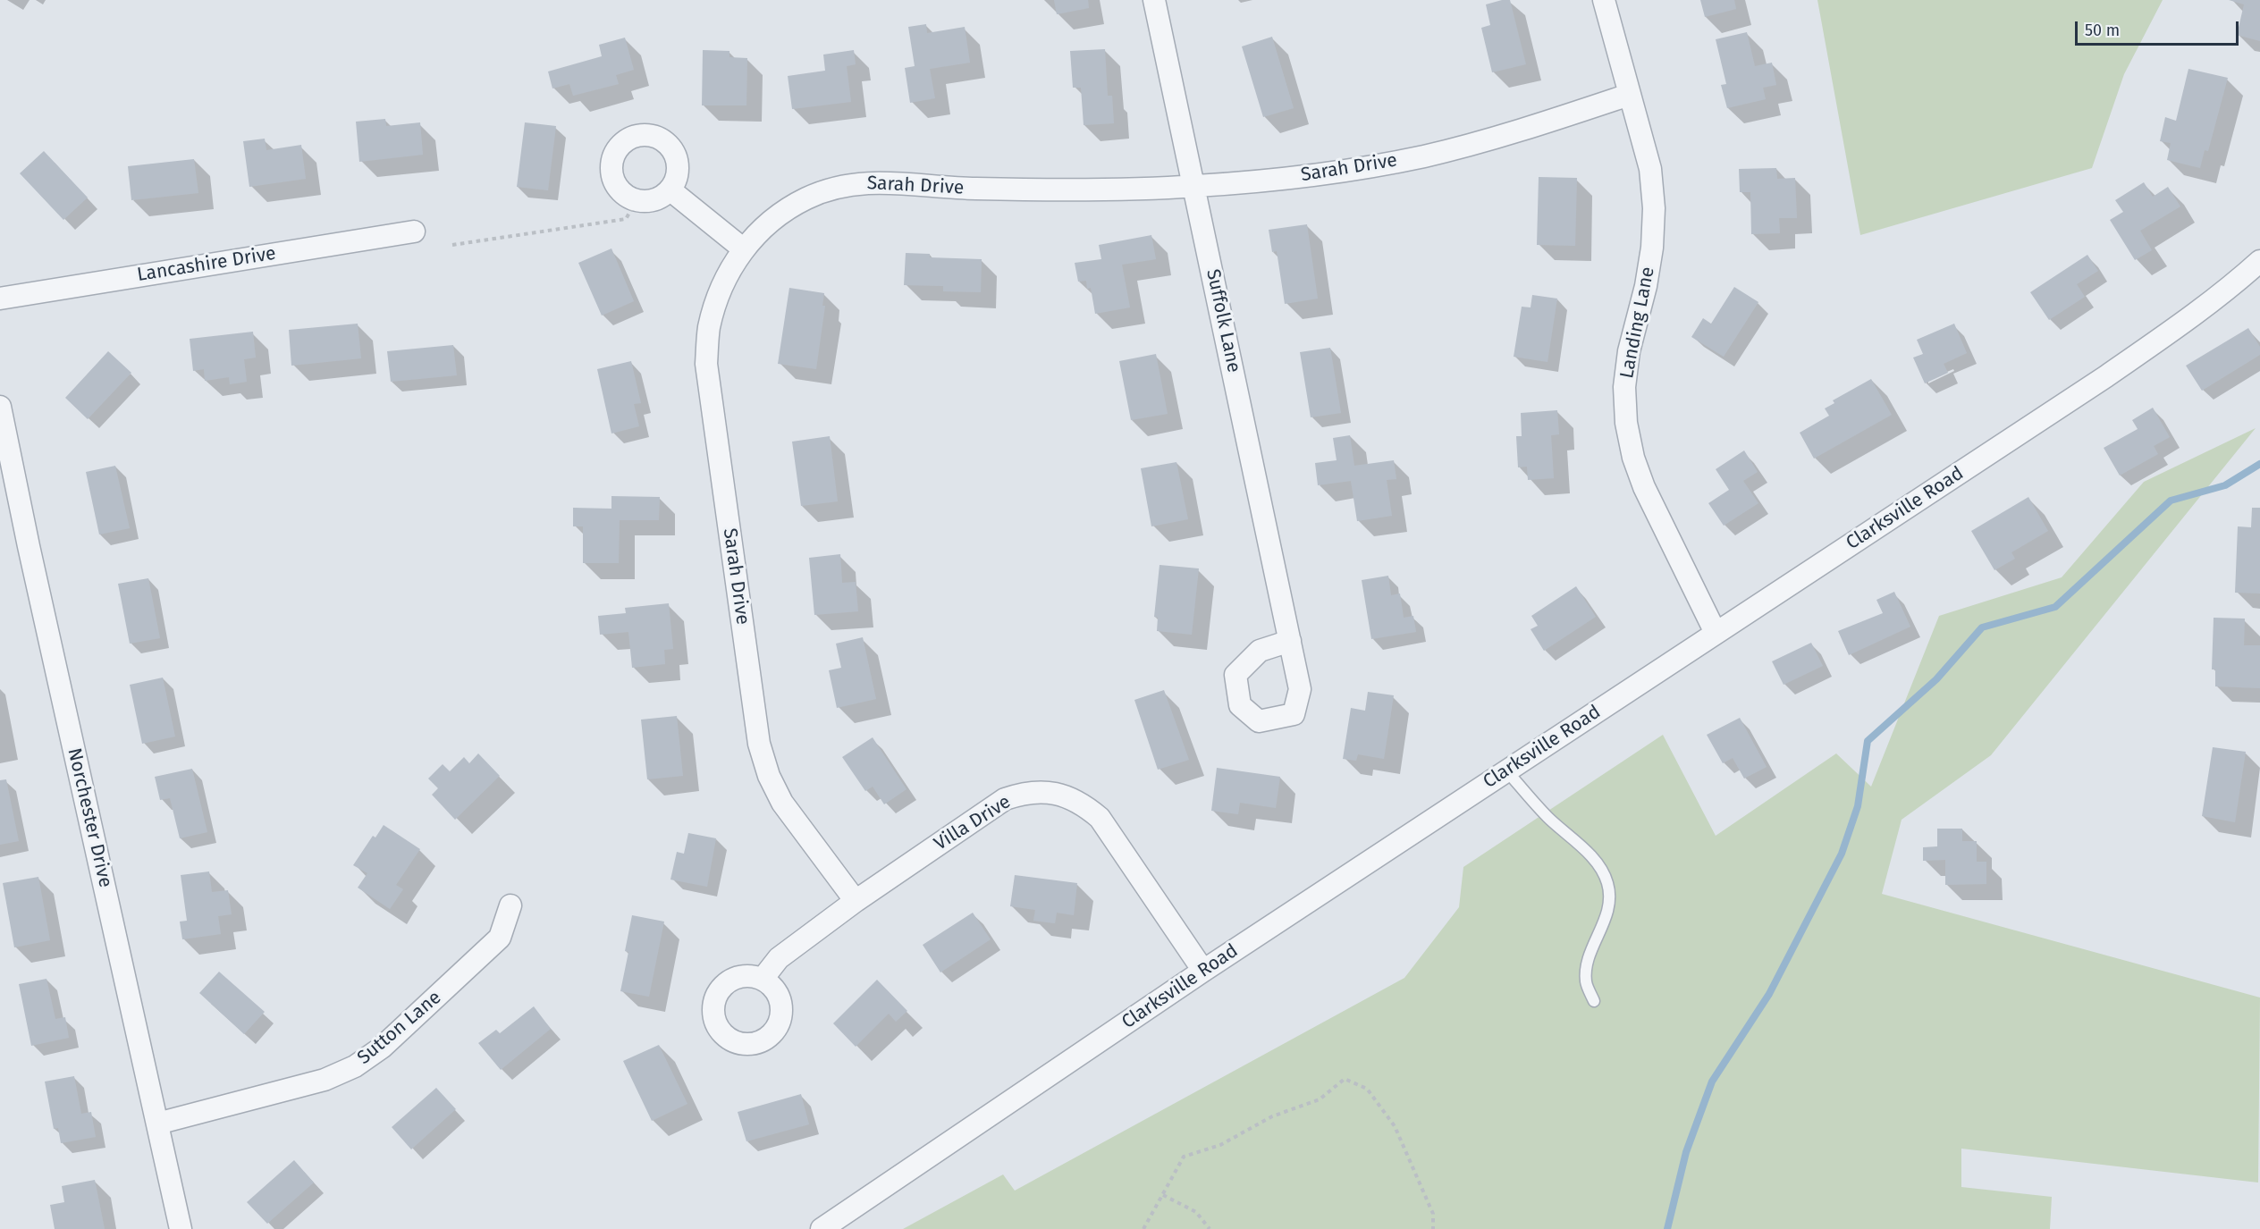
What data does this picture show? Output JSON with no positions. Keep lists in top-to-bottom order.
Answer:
{
  "streets": {
    "street": [
      "Sarah Drive",
      "Lancashire Drive",
      "Suffolk Lane",
      "Landing Lane",
      "Clarksville Road",
      "Norchester Drive",
      "Villa Drive",
      "Sutton Lane"
    ]
  },
  "crossings": [
    ["Sarah Drive", "Suffolk Lane"],
    ["Sarah Drive", "Landing Lane"],
    ["Sarah Drive", "Villa Drive"],
    ["Landing Lane", "Clarksville Road"],
    ["Clarksville Road", "Villa Drive"],
    ["Norchester Drive", "Sutton Lane"]
  ],
  "scale_bar": "50 m"
}
